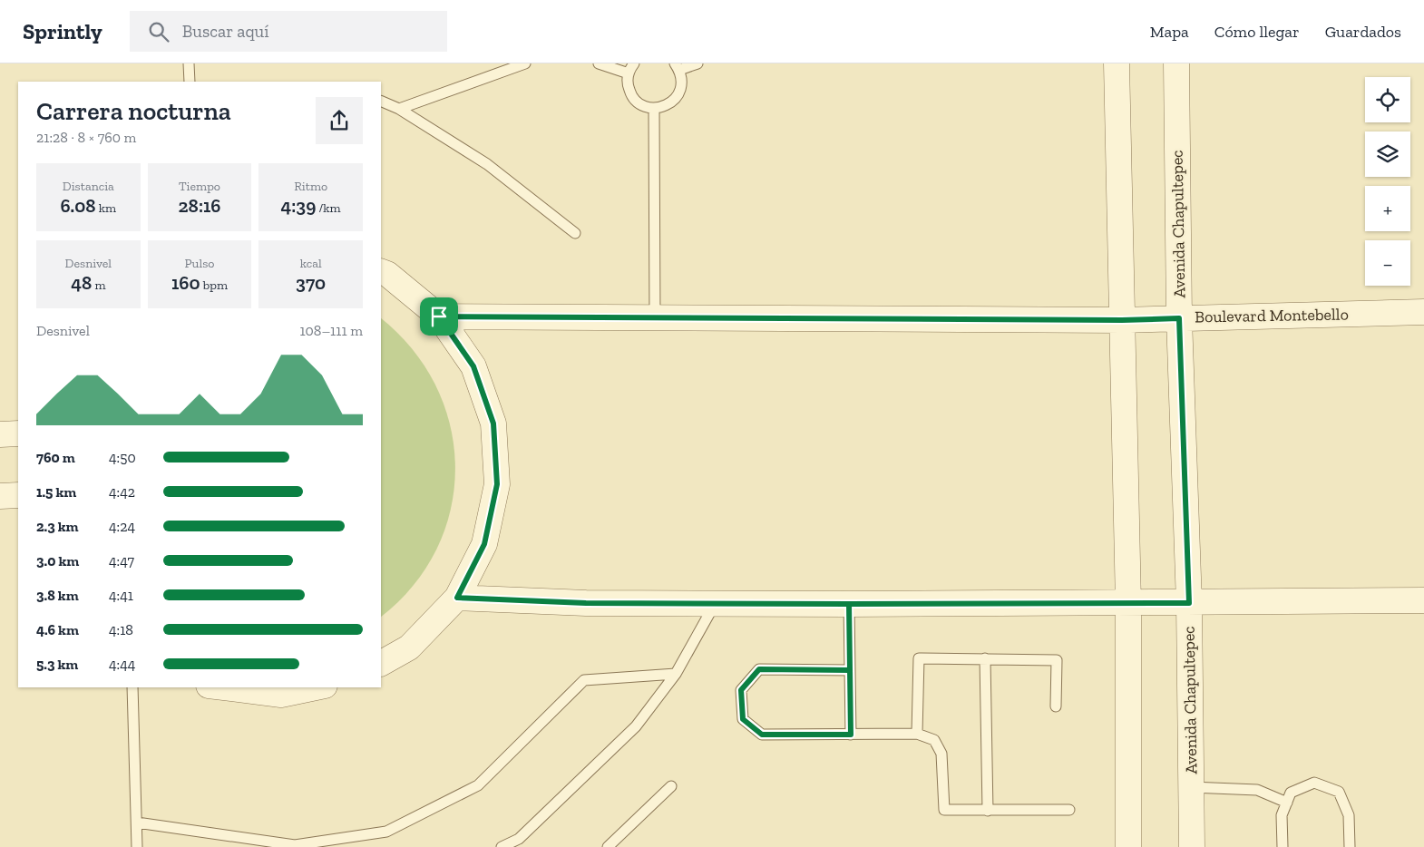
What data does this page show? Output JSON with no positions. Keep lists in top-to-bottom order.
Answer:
{
  "streets": {
    "street": ["Avenida Chapultepec", "Boulevard Montebello"]
  },
  "crossings": [
    ["Avenida Chapultepec", "Boulevard Montebello"]
  ],
  "page": {
    "header": "Sprintly",
    "search": "Buscar aquí",
    "nav": ["Mapa", "Cómo llegar", "Guardados"],
    "map_buttons": ["+", "−"],
    "heading": ["Carrera nocturna", "21:28 · 8 × 760 m"],
    "stats": [
      ["Distancia", "6.08 km"],
      ["Tiempo", "28:16"],
      ["Ritmo", "4:39 /km"],
      ["Desnivel", "48 m"],
      ["Pulso", "160 bpm"],
      ["kcal", "370"]
    ],
    "chart": ["Desnivel", "108–111 m"],
    "list": [
      {
        "name": "760 m",
        "note": "4:50"
      },
      {
        "name": "1.5 km",
        "note": "4:42"
      },
      {
        "name": "2.3 km",
        "note": "4:24"
      },
      {
        "name": "3.0 km",
        "note": "4:47"
      },
      {
        "name": "3.8 km",
        "note": "4:41"
      },
      {
        "name": "4.6 km",
        "note": "4:18"
      },
      {
        "name": "5.3 km",
        "note": "4:44"
      }
    ]
  }
}
